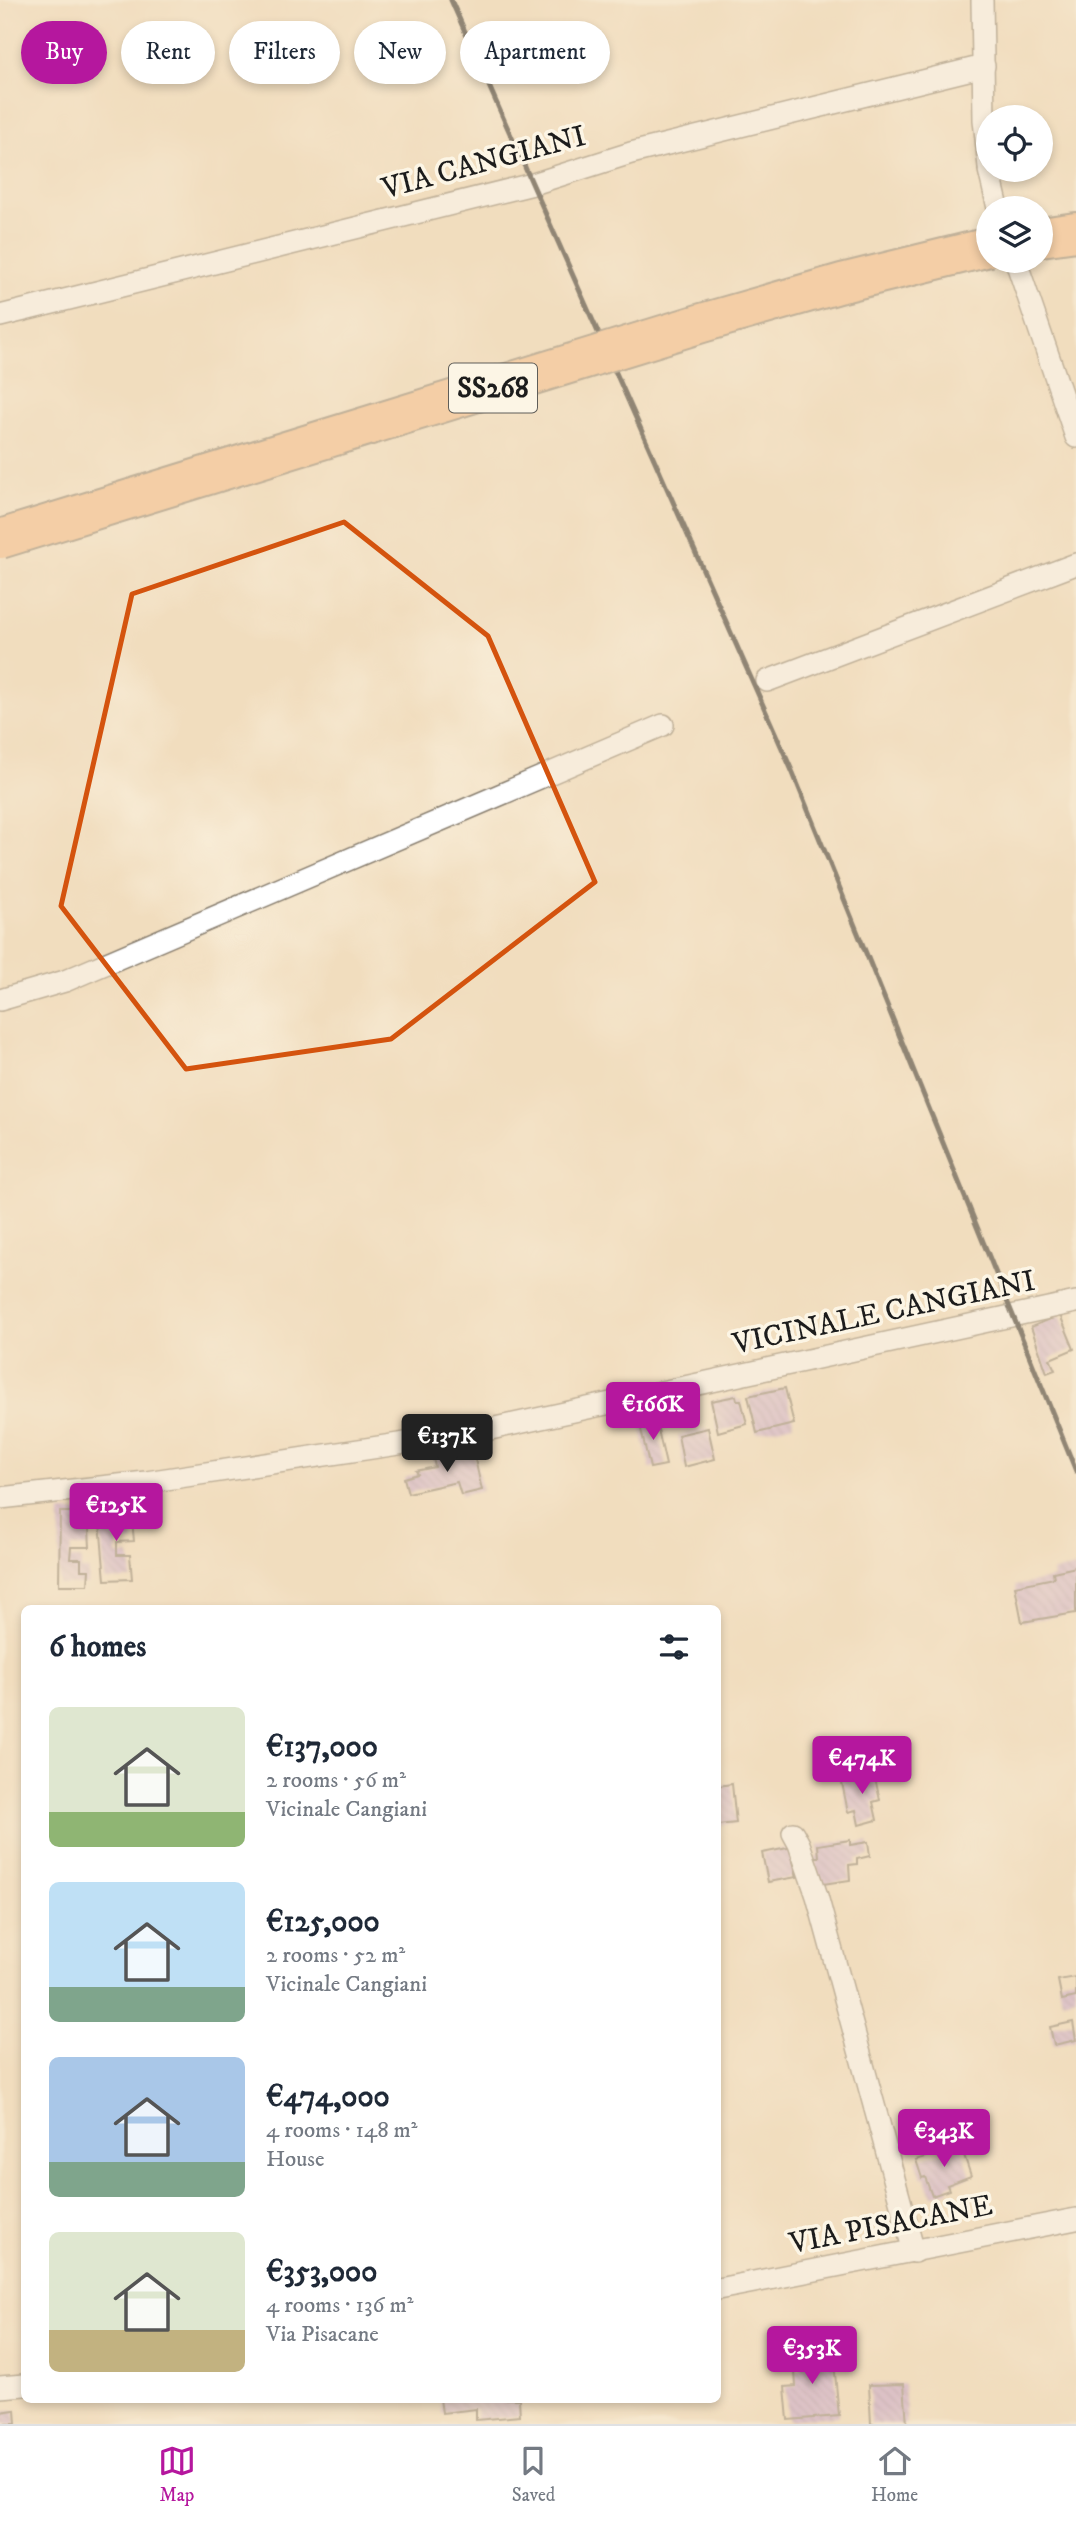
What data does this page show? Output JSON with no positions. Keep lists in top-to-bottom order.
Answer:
{
  "streets": {
    "highway": ["SS268"],
    "street": ["VIA CANGIANI", "VICINALE CANGIANI", "VIA PISACANE"]
  },
  "page": {
    "chip": [
      "Buy",
      "Rent",
      "Filters",
      "New",
      "Apartment"
    ],
    "price": [
      "€166K",
      "€137K",
      "€125K",
      "€474K",
      "€343K",
      "€353K"
    ],
    "heading": "6 homes",
    "list": [
      {
        "name": "€137,000",
        "note": "2 rooms · 56 m² · Vicinale Cangiani"
      },
      {
        "name": "€125,000",
        "note": "2 rooms · 52 m² · Vicinale Cangiani"
      },
      {
        "name": "€474,000",
        "note": "4 rooms · 148 m² · House"
      },
      {
        "name": "€353,000",
        "note": "4 rooms · 136 m² · Via Pisacane"
      }
    ],
    "tabs": ["Map", "Saved", "Home"]
  }
}
